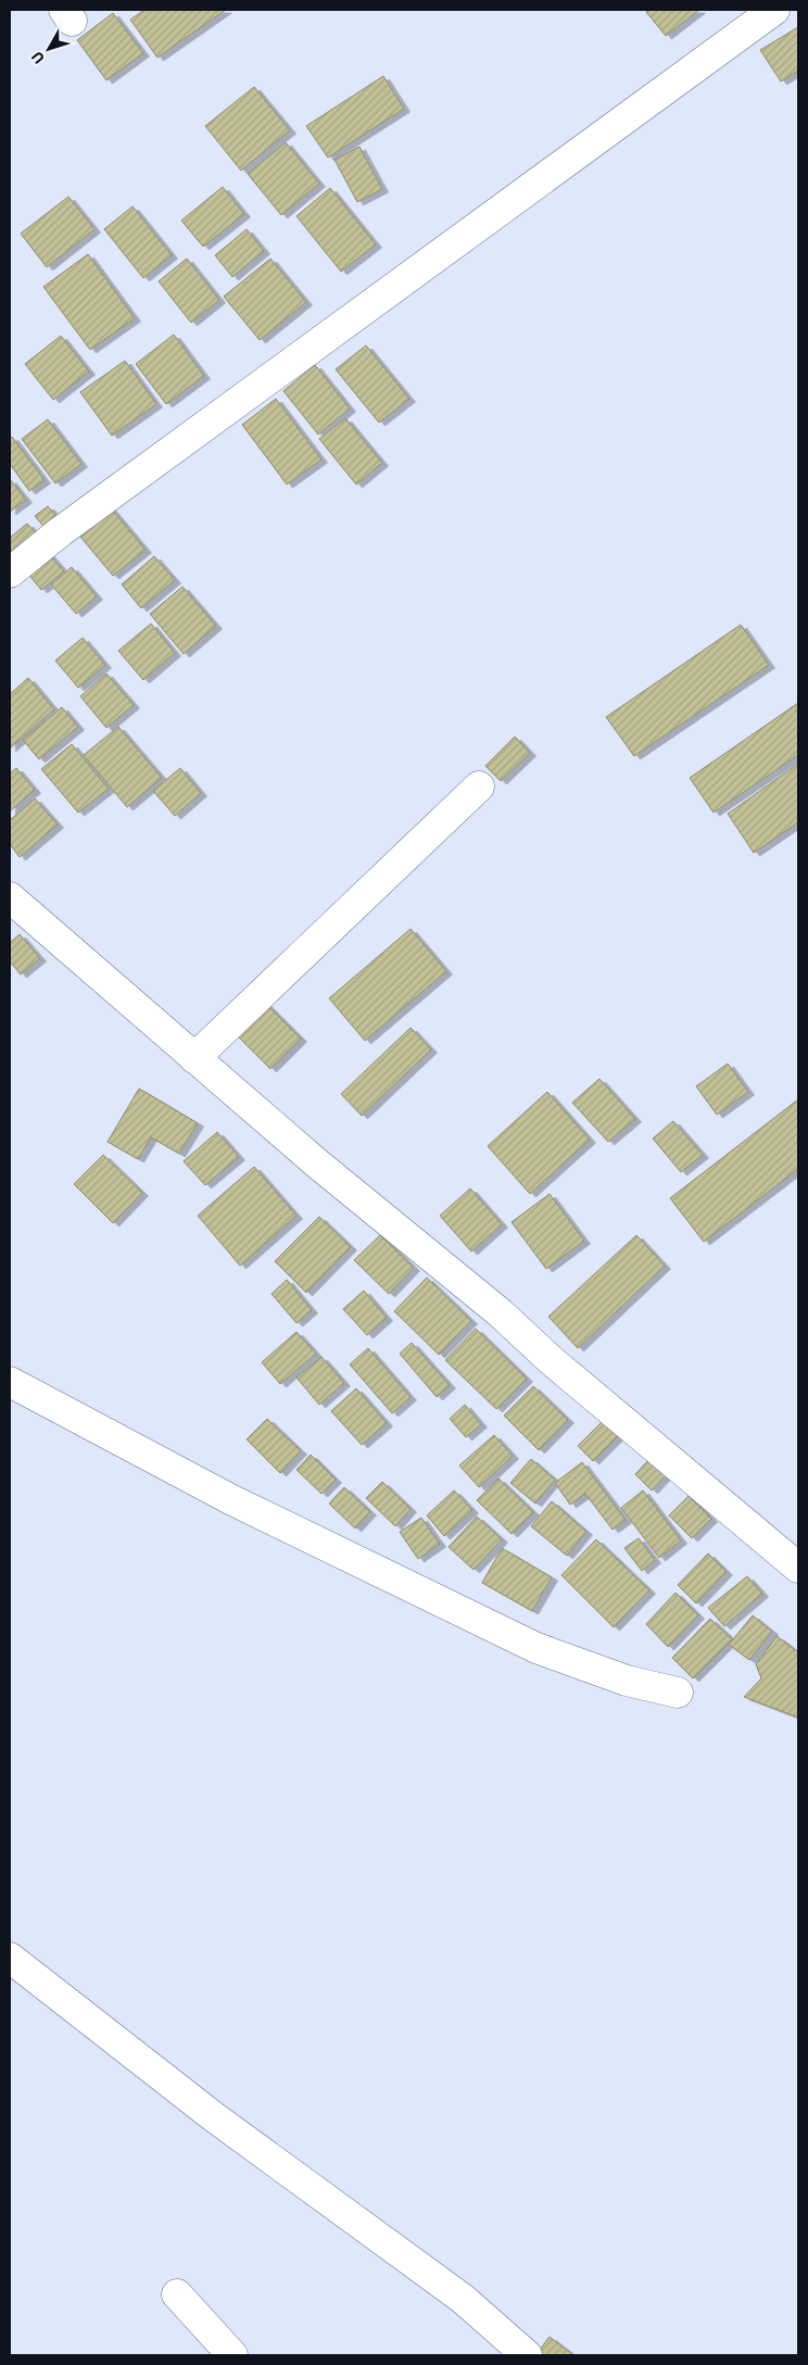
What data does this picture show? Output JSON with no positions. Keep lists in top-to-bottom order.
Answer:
{
  "north": "bottom left"
}
